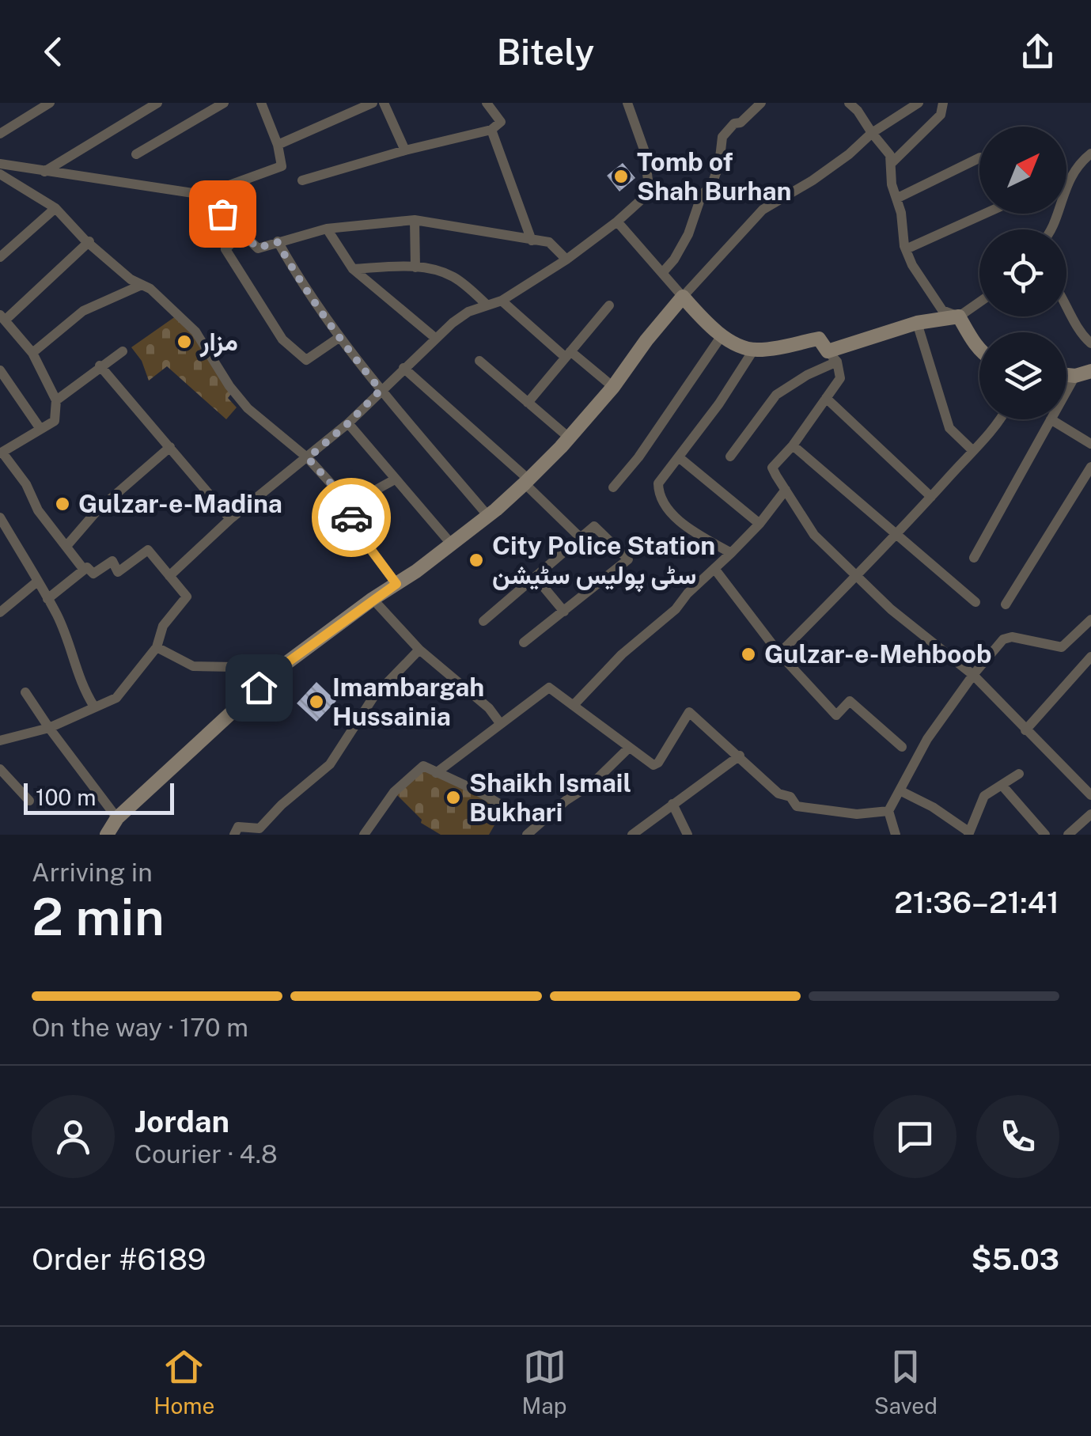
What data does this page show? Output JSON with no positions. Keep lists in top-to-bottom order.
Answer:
{
  "places": [
    "Tomb of Shah Burhan",
    "مزار",
    "Gulzar-e-Madina",
    "City Police Station سٹی پولیس سٹیشن",
    "Gulzar-e-Mehboob",
    "Imambargah Hussainia",
    "Shaikh Ismail Bukhari"
  ],
  "scale_bar": "100 m",
  "north": "top right",
  "page": {
    "header": "Bitely",
    "scale": "100 m",
    "heading": ["2 min", "Arriving in", "21:36–21:41"],
    "panel": [
      "Jordan",
      "Courier · 4.8",
      "Order #6189",
      "$5.03"
    ],
    "bar": "On the way · 170 m",
    "tabs": ["Home", "Map", "Saved"]
  }
}
